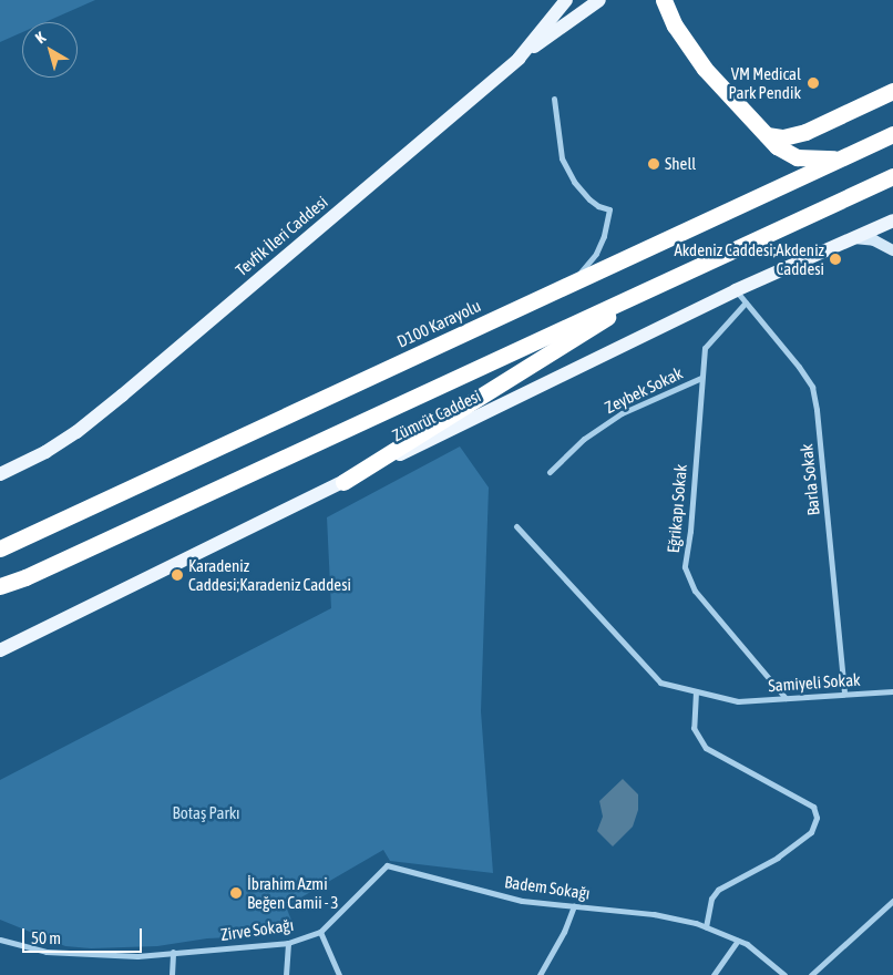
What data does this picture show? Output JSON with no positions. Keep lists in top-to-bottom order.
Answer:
{
  "streets": {
    "highway": ["D100 Karayolu"],
    "main road": ["Tevfik İleri Caddesi", "Zümrüt Caddesi"],
    "street": [
      "Zeybek Sokak",
      "Barla Sokak",
      "Eğrikapı Sokak",
      "Samiyeli Sokak",
      "Badem Sokağı",
      "Zirve Sokağı"
    ]
  },
  "crossings": [
    ["Zeybek Sokak", "Eğrikapı Sokak"],
    ["Zümrüt Caddesi", "Barla Sokak"],
    ["Barla Sokak", "Eğrikapı Sokak"],
    ["Barla Sokak", "Samiyeli Sokak"],
    ["Eğrikapı Sokak", "Samiyeli Sokak"],
    ["Badem Sokağı", "Zirve Sokağı"]
  ],
  "parks": ["Botaş Parkı"],
  "places": [
    "VM Medical Park Pendik",
    "Shell",
    "Akdeniz Caddesi;Akdeni̇z Caddesi̇",
    "Karadeniz Caddesi;Karadeni̇z Caddesi̇",
    "İbrahim Azmi Beğen Camii - 3"
  ],
  "scale_bar": "50 m",
  "north": "top left"
}
